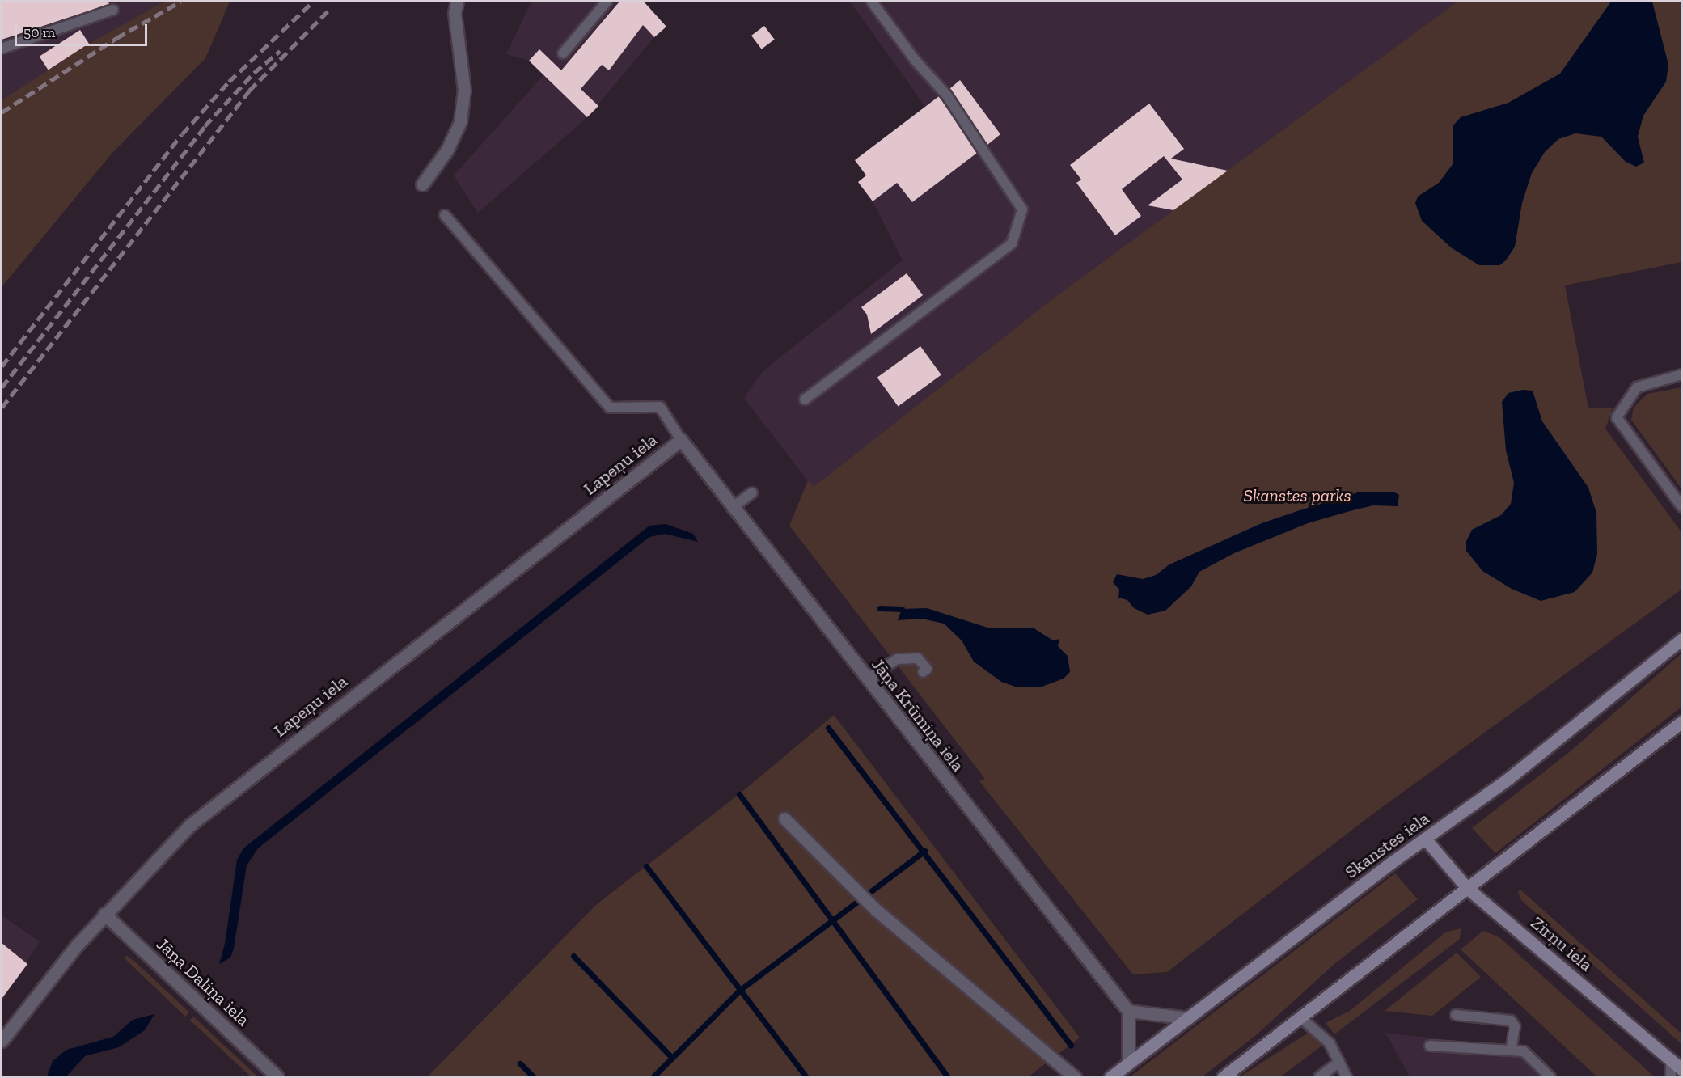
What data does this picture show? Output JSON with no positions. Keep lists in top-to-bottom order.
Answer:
{
  "streets": {
    "main road": ["Skanstes iela", "Zirņu iela"],
    "street": ["Lapeņu iela", "Jāņa Krūmiņa iela", "Jāņa Daliņa iela"]
  },
  "crossings": [
    ["Lapeņu iela", "Jāņa Krūmiņa iela"],
    ["Lapeņu iela", "Jāņa Daliņa iela"],
    ["Skanstes iela", "Zirņu iela"]
  ],
  "parks": ["Skanstes parks"],
  "scale_bar": "50 m"
}
